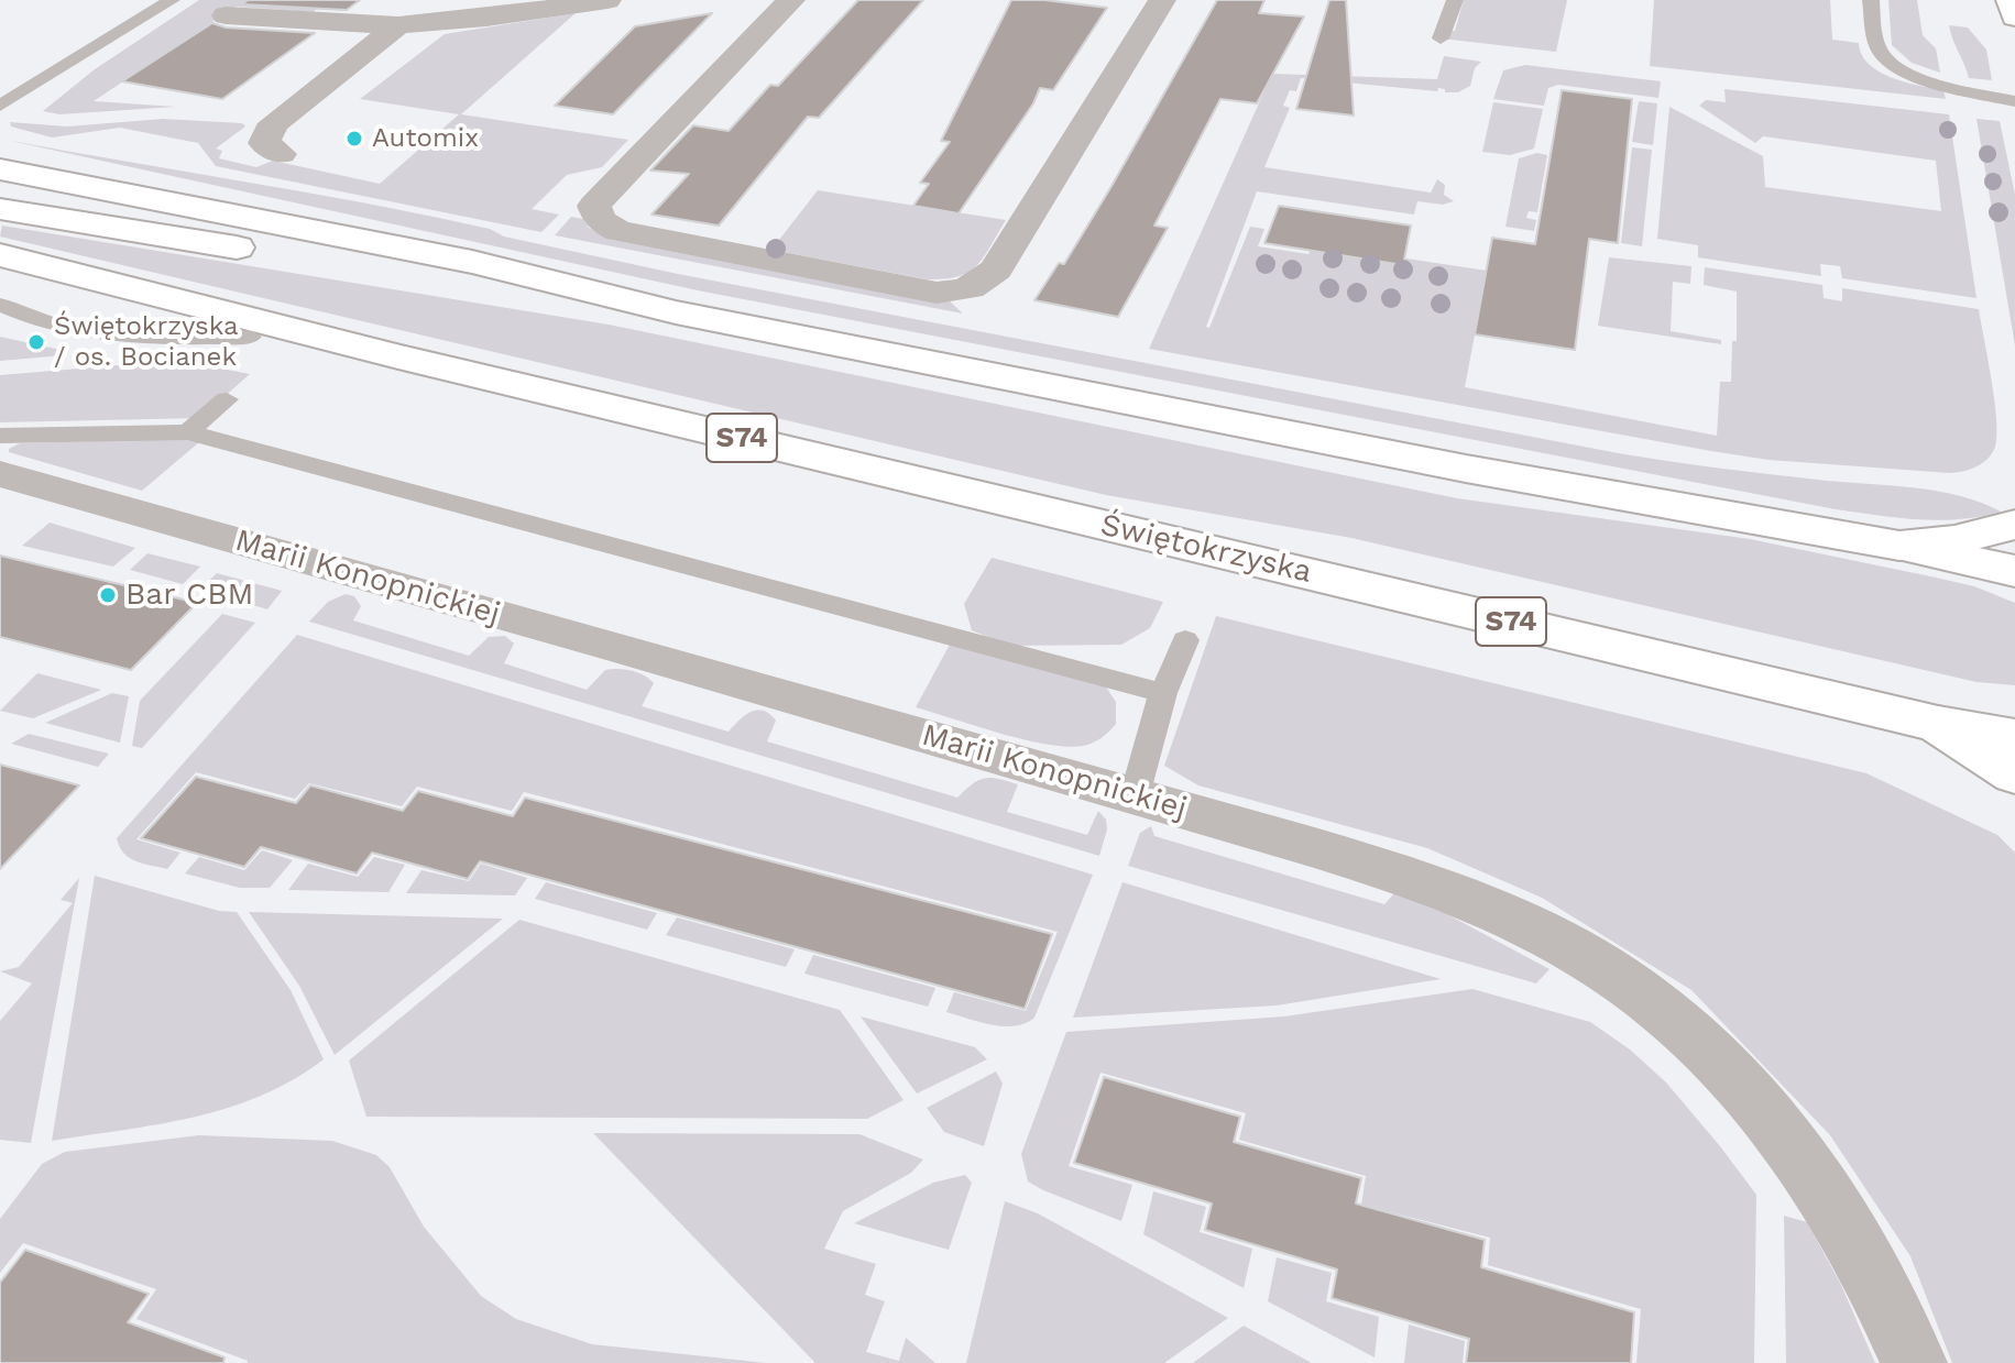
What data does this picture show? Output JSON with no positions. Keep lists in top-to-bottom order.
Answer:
{
  "streets": {
    "main road": ["S74", "Świętokrzyska"],
    "street": ["Marii Konopnickiej"]
  },
  "crossings": [
    ["S74", "Świętokrzyska"]
  ],
  "places": ["Automix", "Świętokrzyska / os. Bocianek", "Bar CBM"]
}
